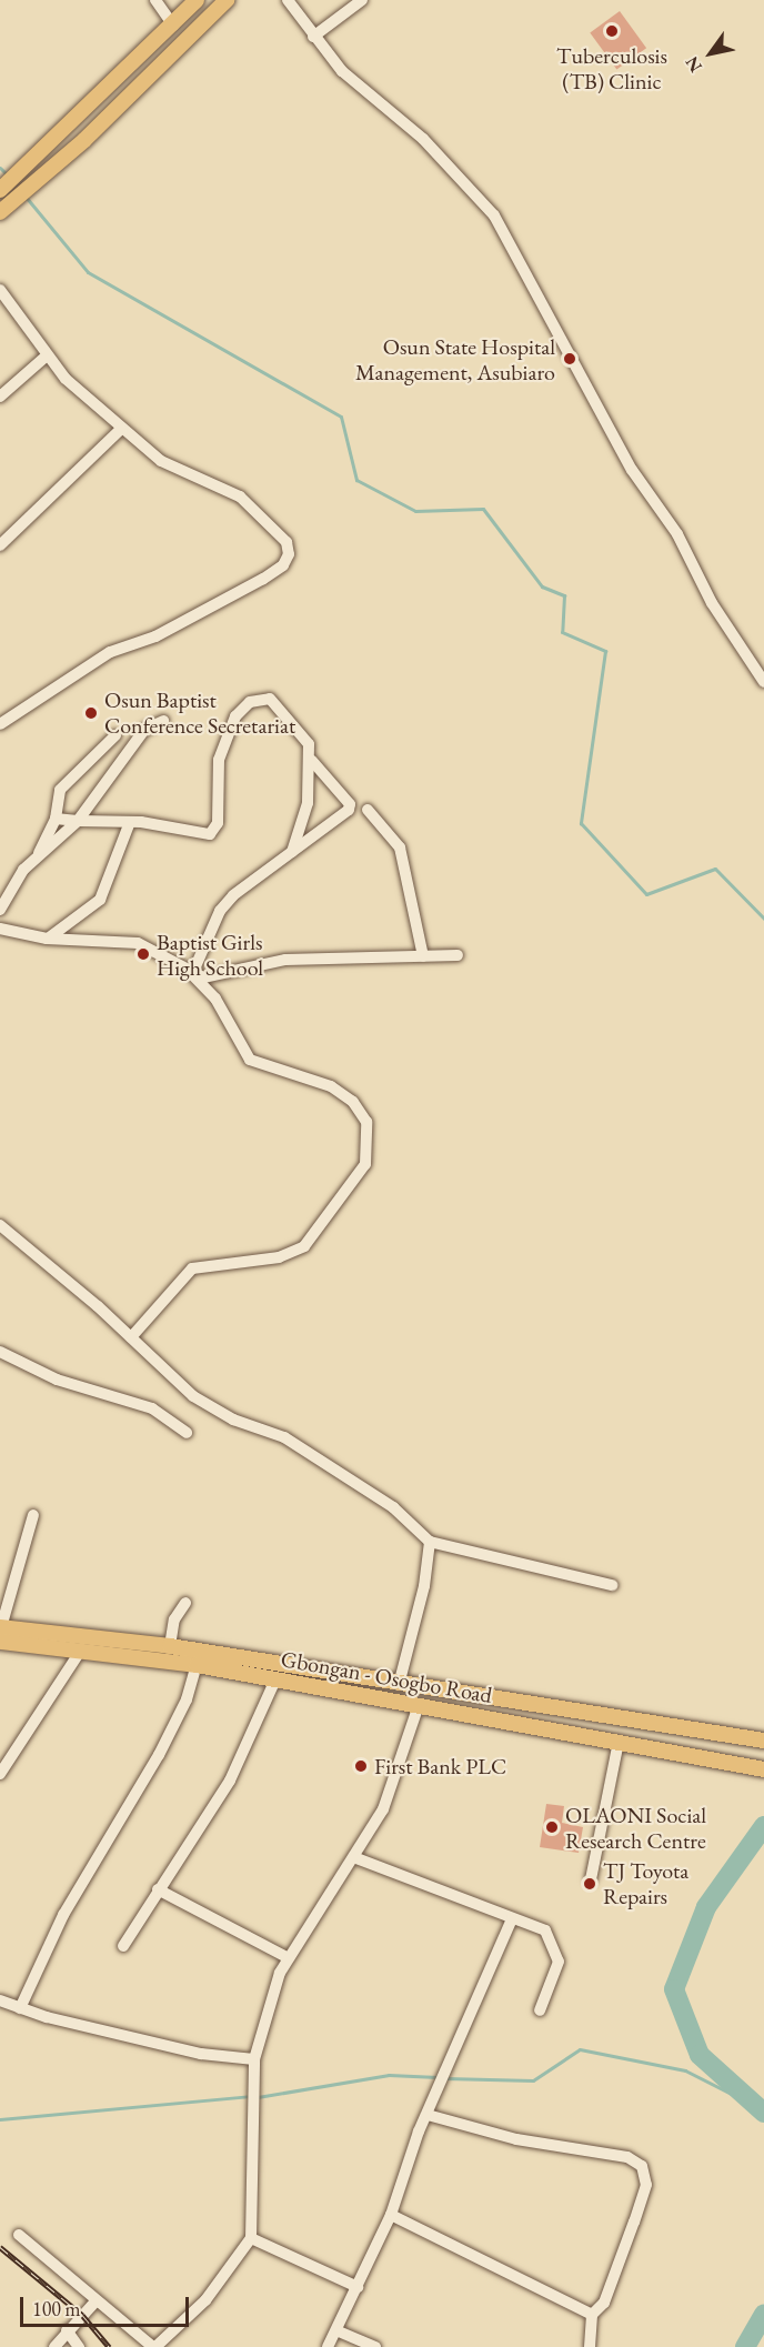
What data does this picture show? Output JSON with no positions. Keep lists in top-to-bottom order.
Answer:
{
  "streets": {
    "main road": ["Gbongan - Osogbo Road"]
  },
  "places": [
    "Tuberculosis (TB) Clinic",
    "Osun State Hospital Management, Asubiaro",
    "Osun Baptist Conference Secretariat",
    "Baptist Girls High School",
    "First Bank PLC",
    "OLAONI Social Research Centre",
    "TJ Toyota Repairs"
  ],
  "scale_bar": "100 m",
  "north": "bottom left"
}
